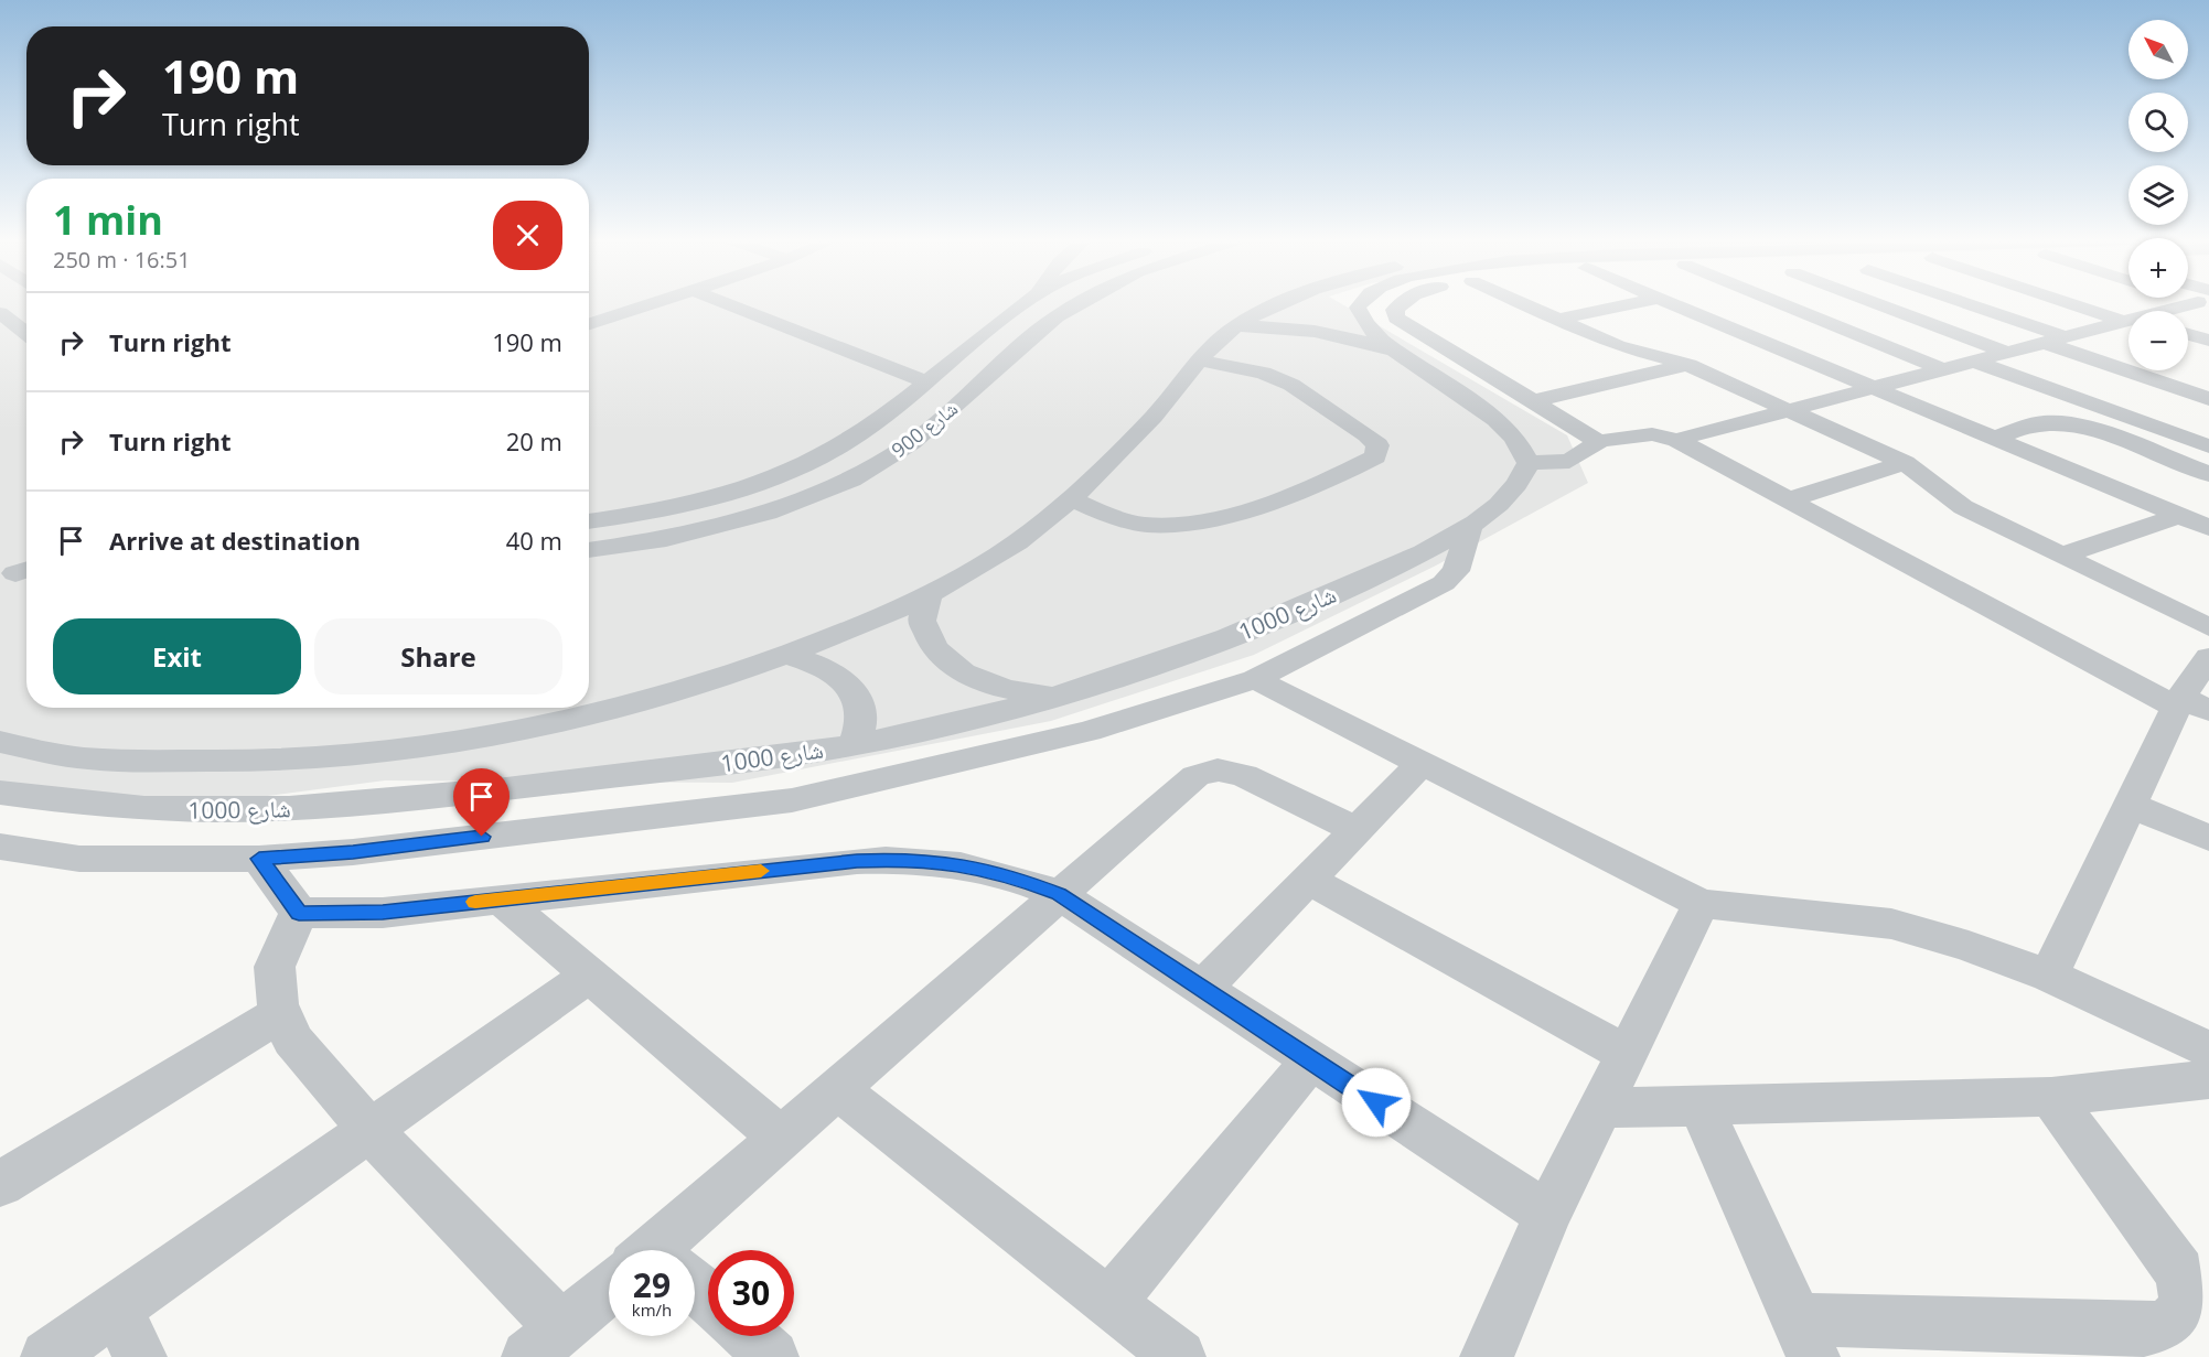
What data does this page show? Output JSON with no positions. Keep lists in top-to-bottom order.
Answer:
{
  "streets": {
    "street": ["شارع 900", "شارع 1000"]
  },
  "north": "top left",
  "page": {
    "map_buttons": ["+", "−"],
    "turn": ["190 m", "Turn right"],
    "heading": ["1 min", "250 m · 16:51"],
    "list": [
      {
        "name": "Turn right",
        "value": "190 m"
      },
      {
        "name": "Turn right",
        "value": "20 m"
      },
      {
        "name": "Arrive at destination",
        "value": "40 m"
      }
    ],
    "buttons": ["Exit", "Share"],
    "speed": "29 km/h",
    "limit": "30"
  }
}
